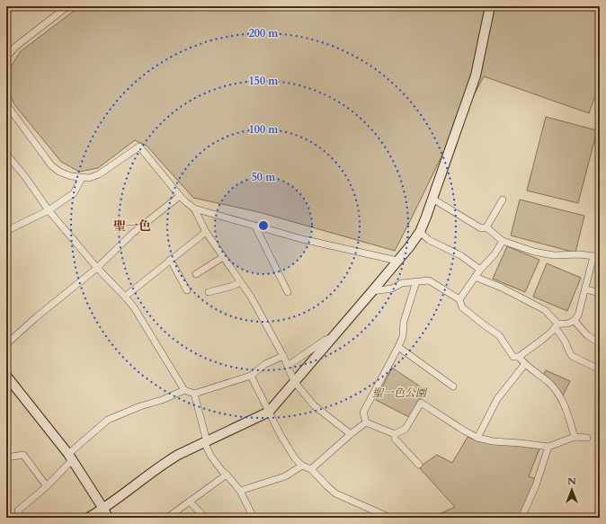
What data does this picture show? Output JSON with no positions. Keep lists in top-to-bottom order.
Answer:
{
  "districts": ["聖一色"],
  "parks": ["聖一色公園"],
  "north": "top",
  "rings": [
    "200 m",
    "150 m",
    "100 m",
    "50 m"
  ]
}
